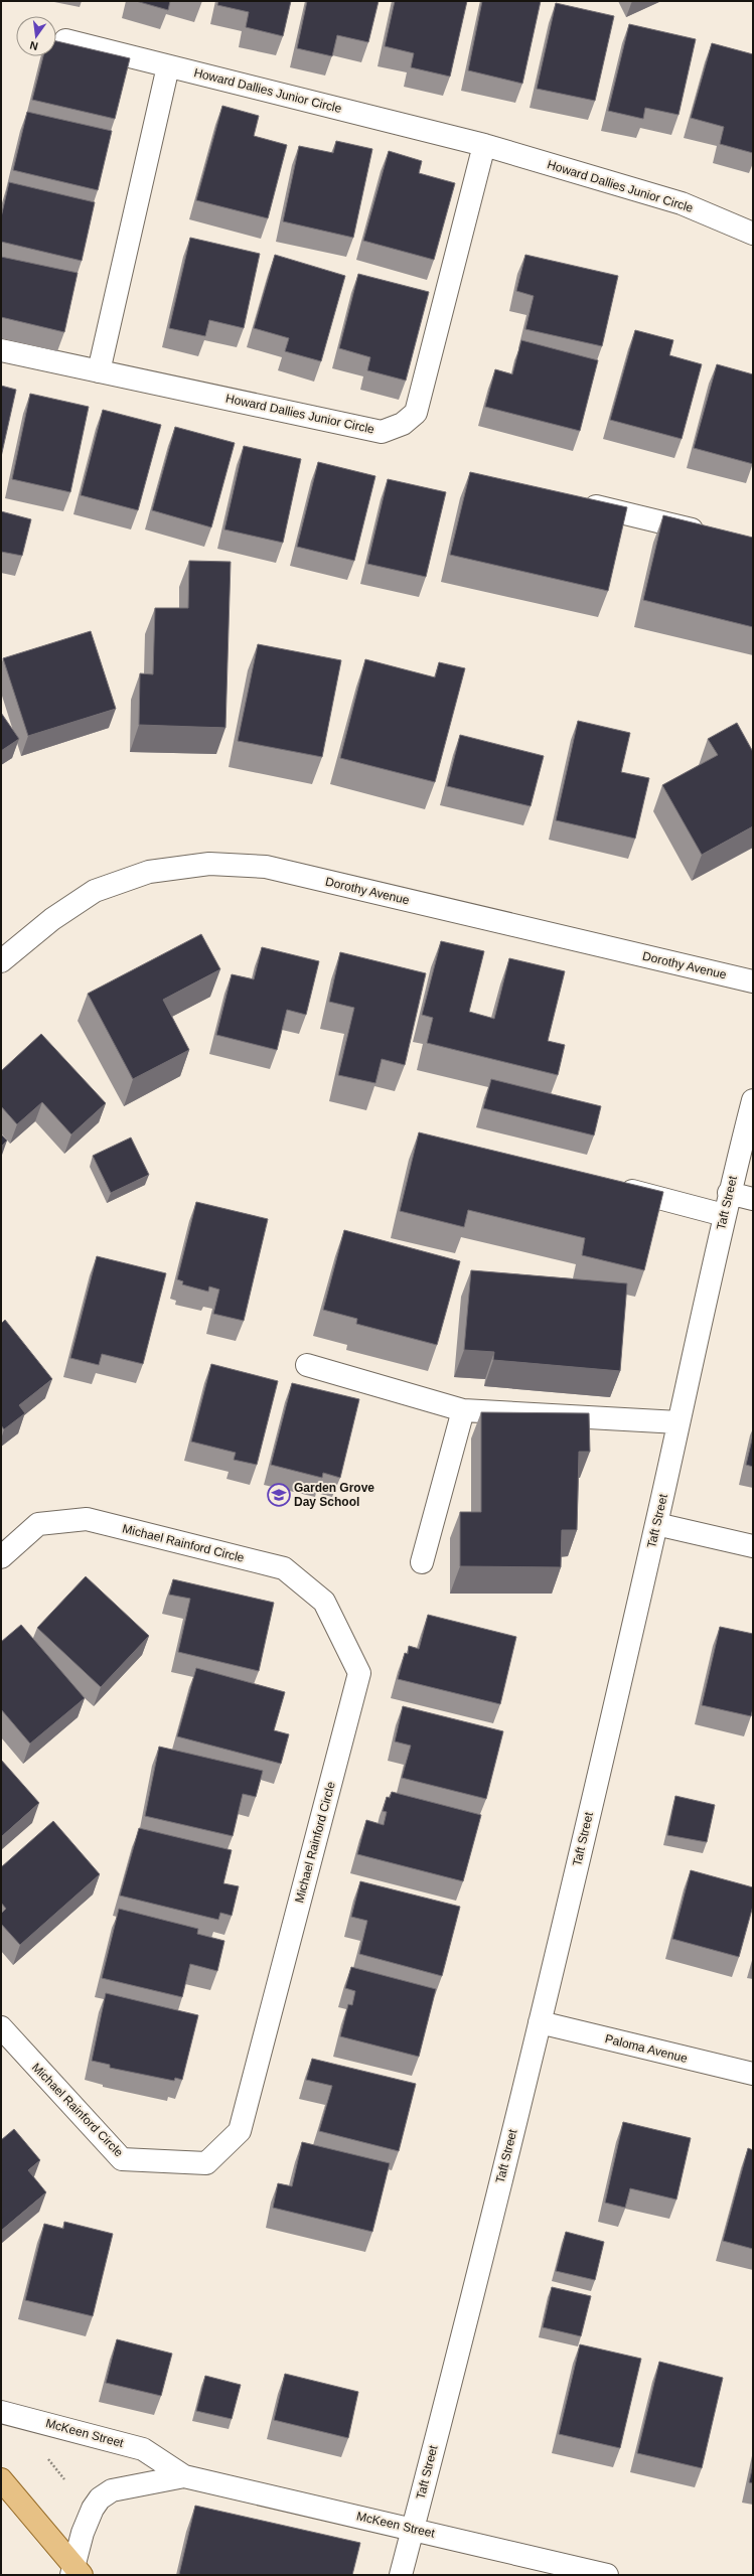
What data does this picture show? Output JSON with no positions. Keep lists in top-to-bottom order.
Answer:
{
  "streets": {
    "street": [
      "Howard Dallies Junior Circle",
      "Dorothy Avenue",
      "Taft Street",
      "Michael Rainford Circle",
      "Paloma Avenue",
      "McKeen Street"
    ]
  },
  "crossings": [
    ["Taft Street", "Paloma Avenue"],
    ["Taft Street", "McKeen Street"]
  ],
  "places": {
    "school or university": ["Garden Grove Day School"]
  },
  "north": "bottom"
}
